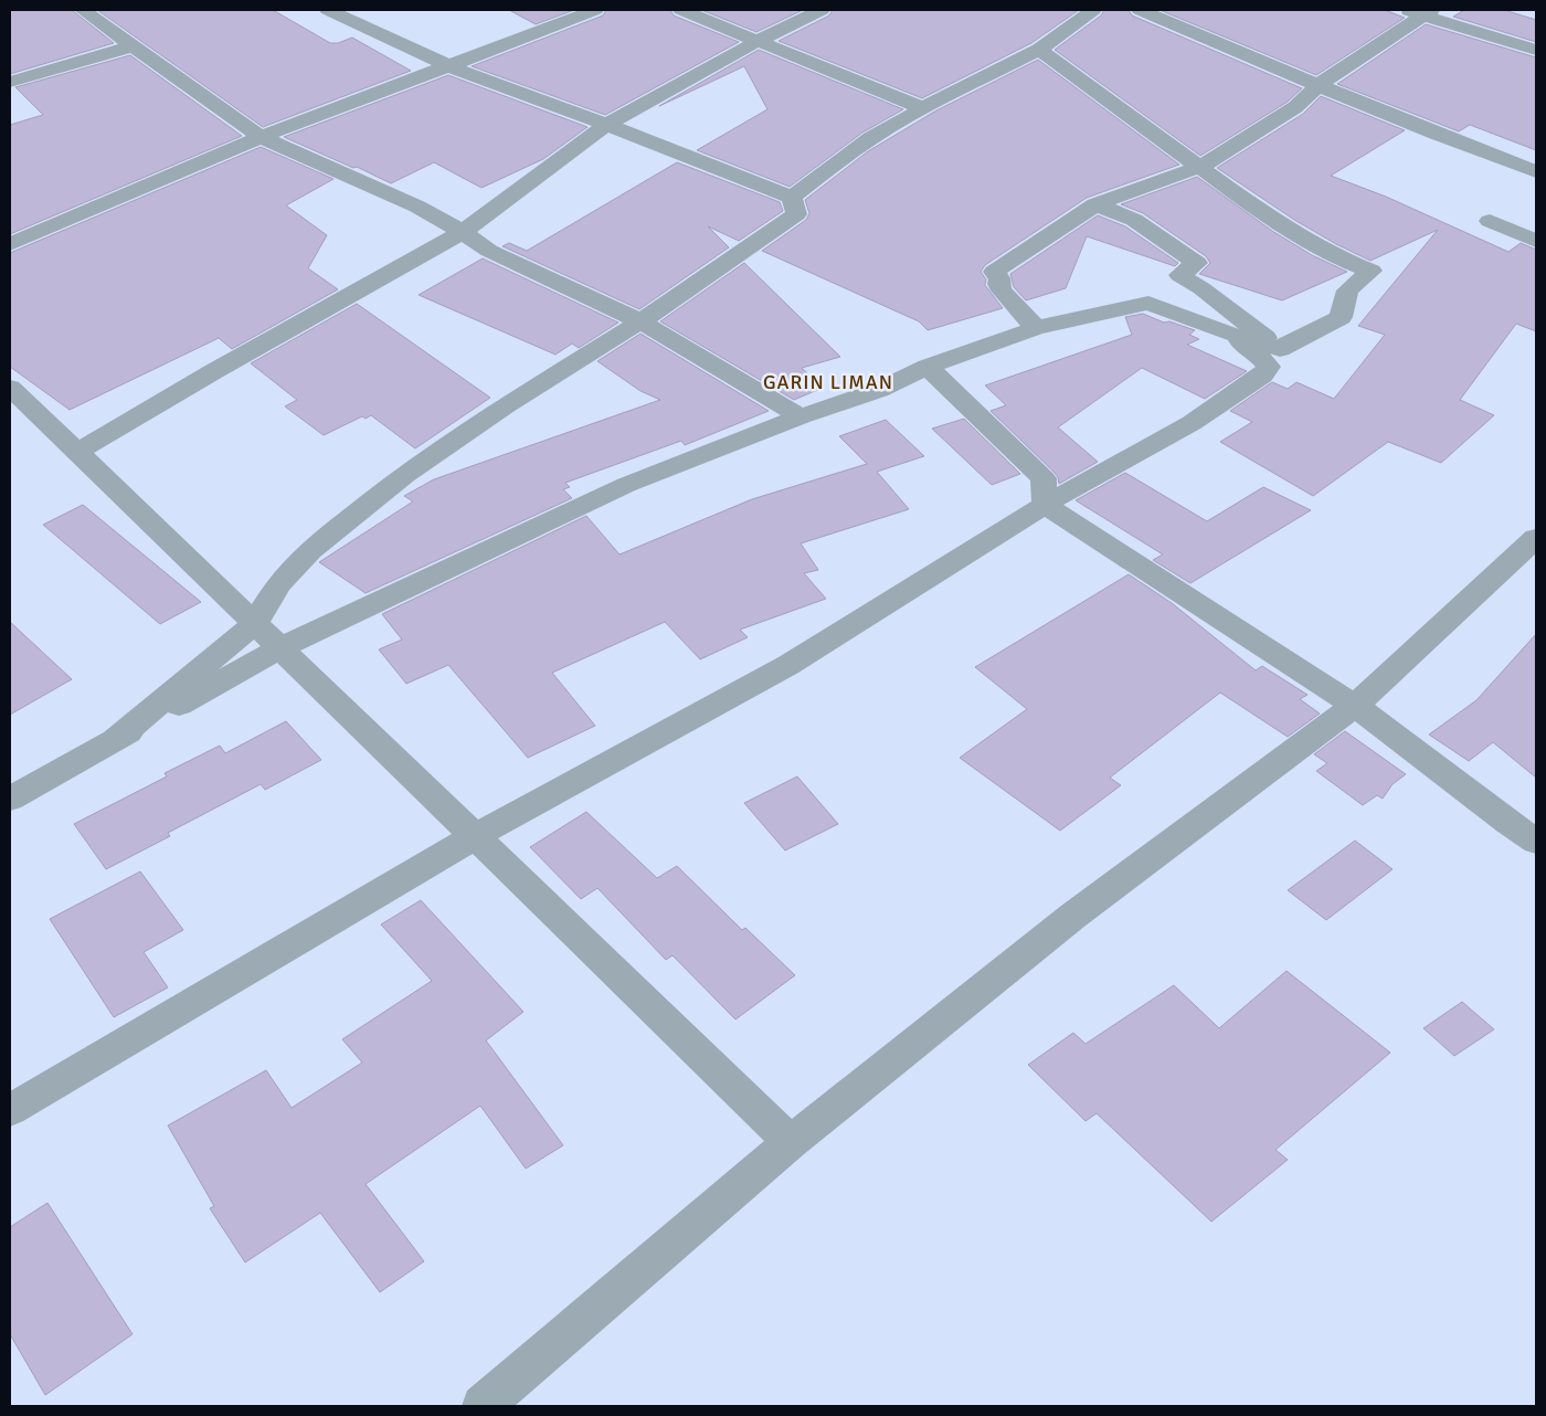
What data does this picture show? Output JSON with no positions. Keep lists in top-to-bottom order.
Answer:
{
  "districts": ["GARIN LIMAN"]
}
